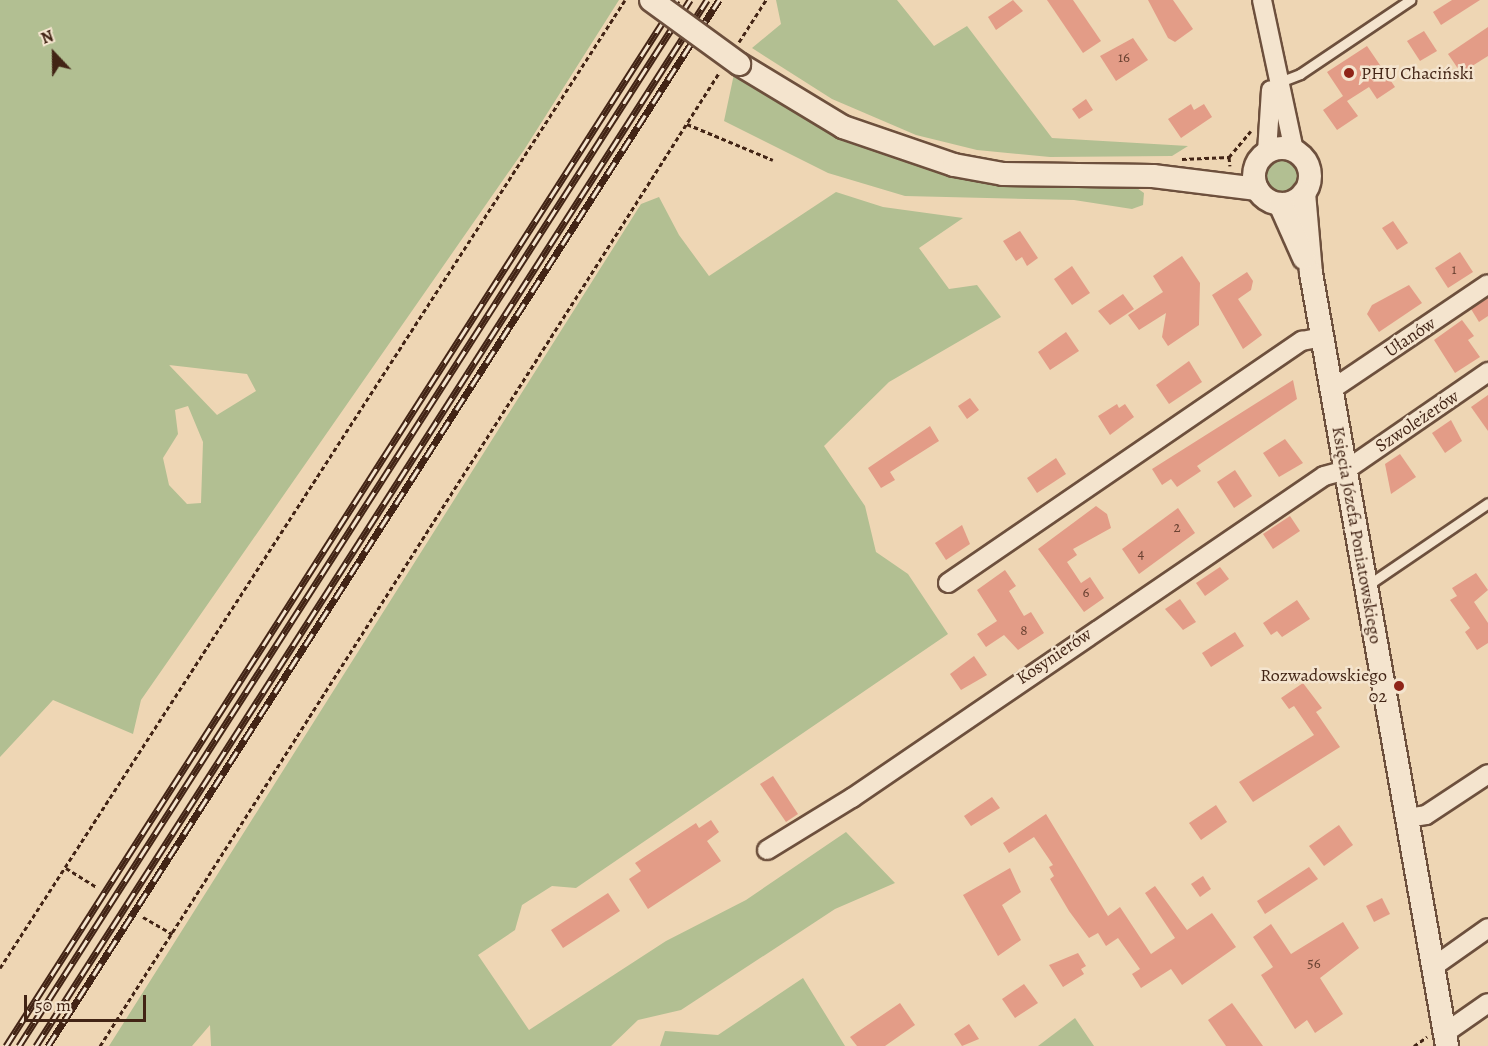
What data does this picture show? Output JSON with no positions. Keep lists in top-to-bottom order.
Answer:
{
  "streets": {
    "street": [
      "Ułanów",
      "Szwoleżerów",
      "Księcia Józefa Poniatowskiego",
      "Kosynierów"
    ]
  },
  "crossings": [
    ["Ułanów", "Księcia Józefa Poniatowskiego"],
    ["Szwoleżerów", "Księcia Józefa Poniatowskiego"],
    ["Szwoleżerów", "Kosynierów"],
    ["Księcia Józefa Poniatowskiego", "Kosynierów"]
  ],
  "places": ["PHU Chaciński", "Rozwadowskiego 02"],
  "house_numbers": [
    "16",
    "1",
    "2",
    "4",
    "6",
    "8",
    "56"
  ],
  "scale_bar": "50 m",
  "north": "top"
}
